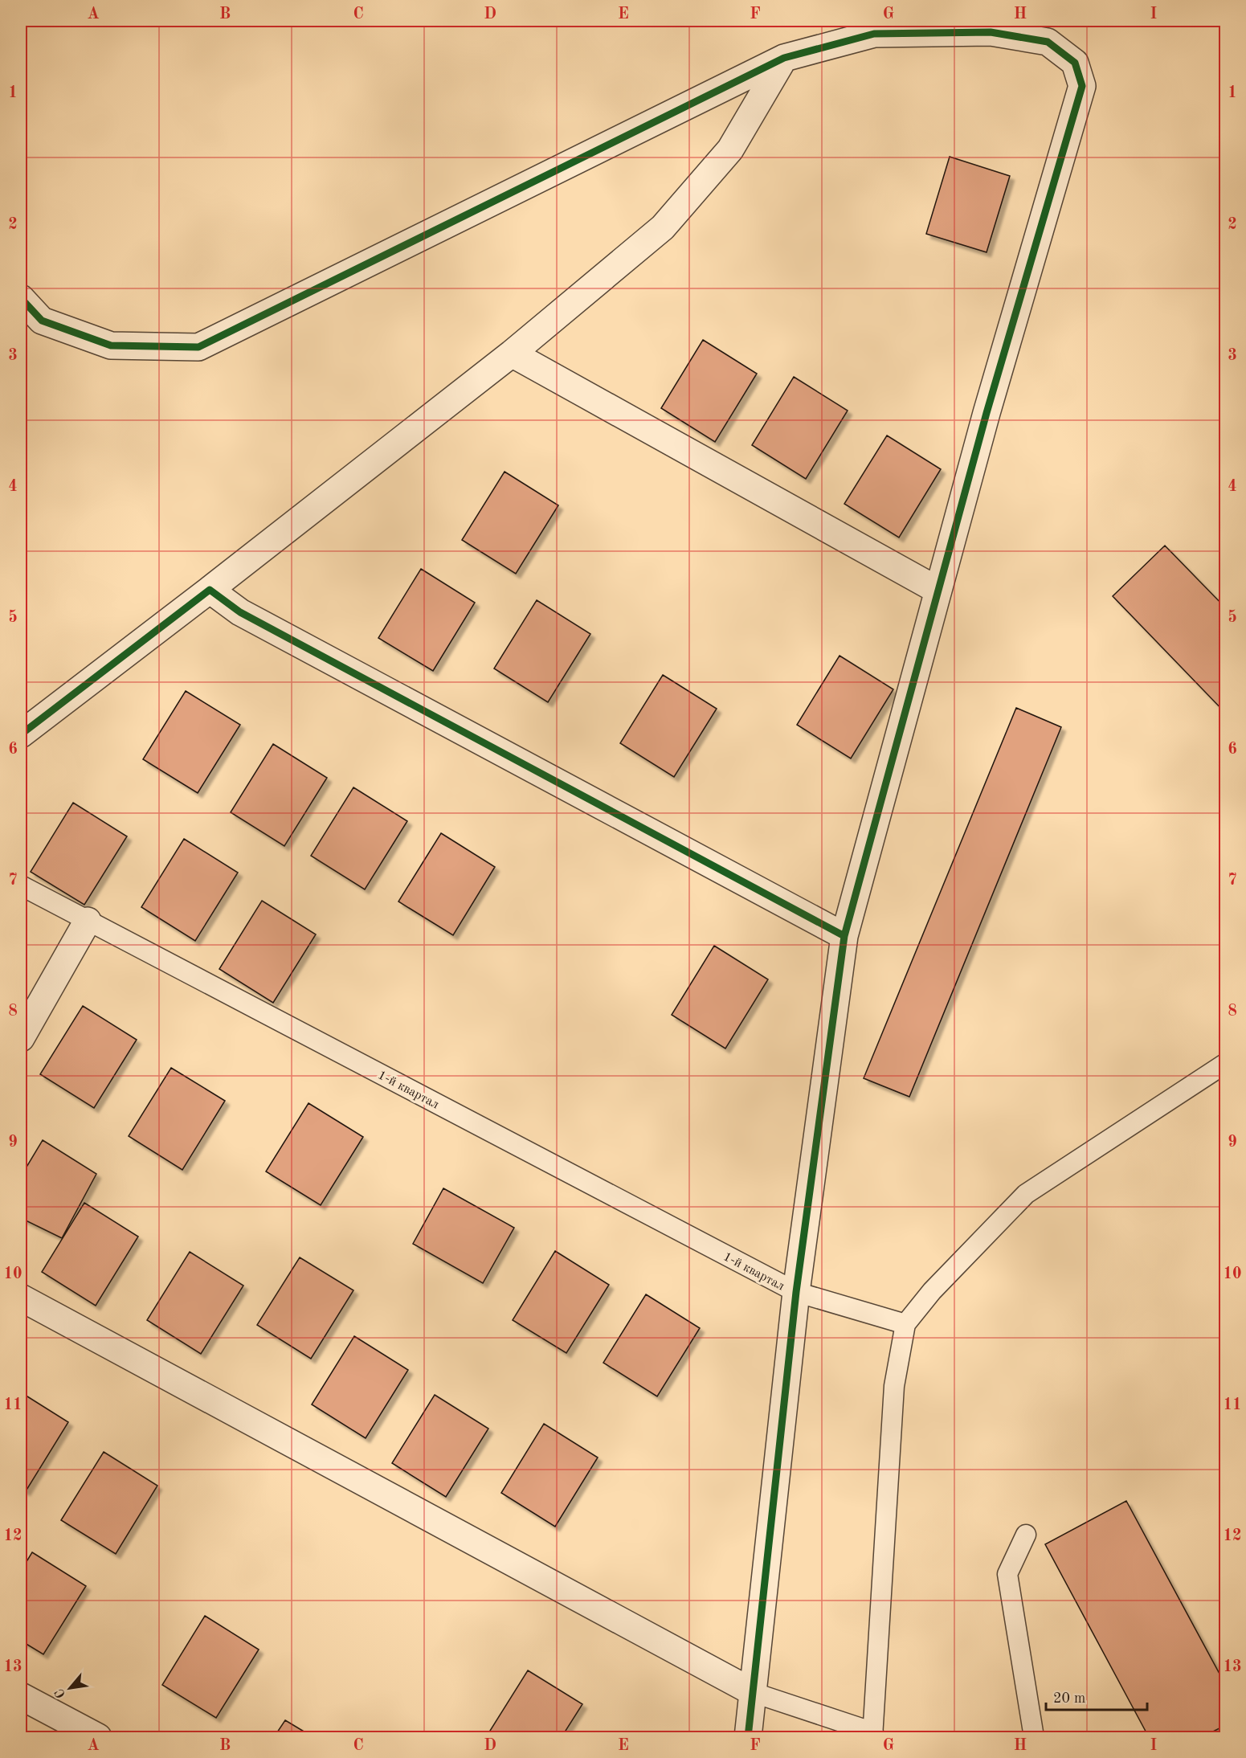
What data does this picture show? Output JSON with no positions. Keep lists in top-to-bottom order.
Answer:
{
  "streets": {
    "lane": ["1-й квартал"]
  },
  "scale_bar": "20 m",
  "north": "bottom left",
  "grid": {
    "columns": [
      "A",
      "B",
      "C",
      "D",
      "E",
      "F",
      "G",
      "H",
      "I"
    ],
    "rows": [
      "1",
      "2",
      "3",
      "4",
      "5",
      "6",
      "7",
      "8",
      "9",
      "10",
      "11",
      "12",
      "13"
    ]
  }
}
